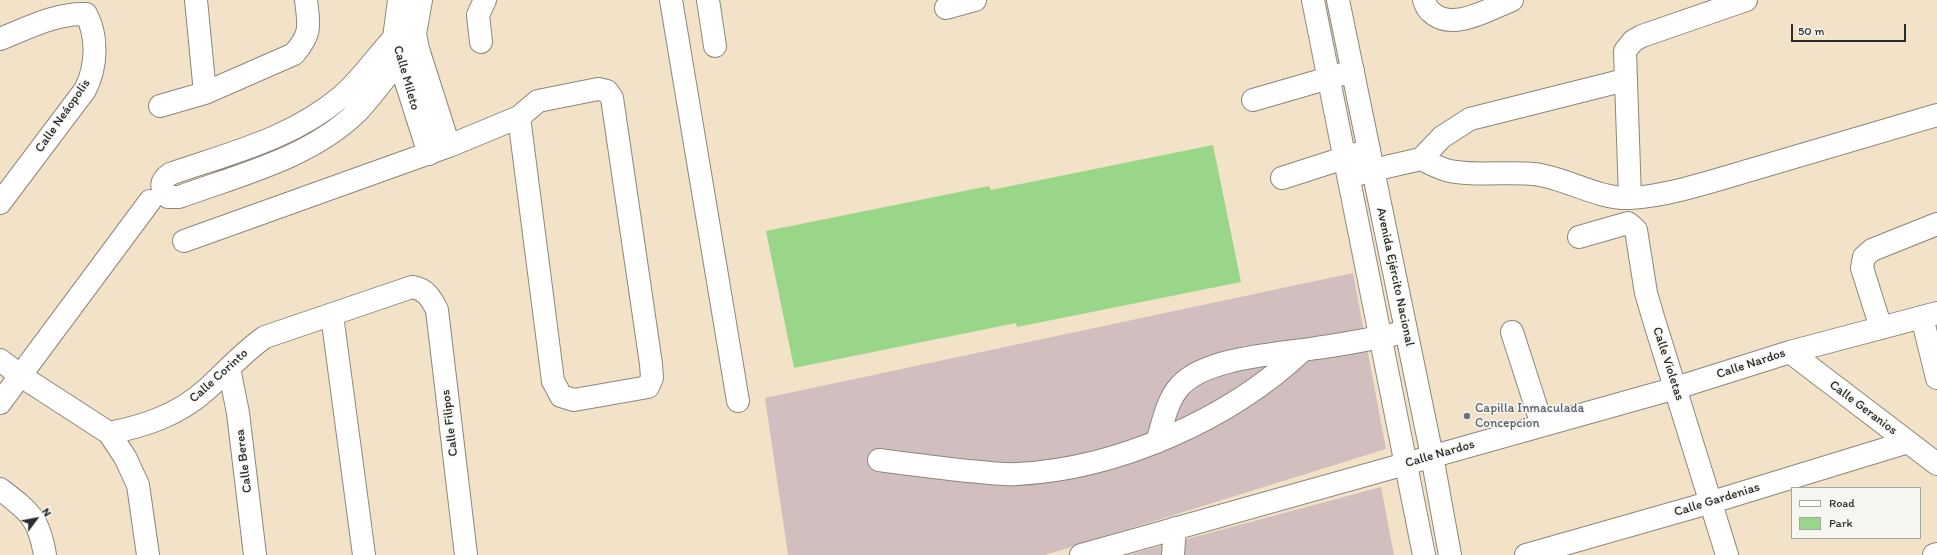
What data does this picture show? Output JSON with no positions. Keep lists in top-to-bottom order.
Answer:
{
  "streets": {
    "street": [
      "Calle Mileto",
      "Calle Neáopolis",
      "Avenida Ejército Nacional",
      "Calle Violetas",
      "Calle Nardos",
      "Calle Corinto",
      "Calle Geranios",
      "Calle Filipos",
      "Calle Berea",
      "Calle Gardenias"
    ]
  },
  "crossings": [
    ["Avenida Ejército Nacional", "Calle Nardos"],
    ["Calle Violetas", "Calle Nardos"],
    ["Calle Violetas", "Calle Gardenias"],
    ["Calle Nardos", "Calle Geranios"],
    ["Calle Corinto", "Calle Filipos"],
    ["Calle Corinto", "Calle Berea"],
    ["Calle Geranios", "Calle Gardenias"]
  ],
  "places": ["Capilla Inmaculada Concepcion"],
  "legend": ["Road", "Park"],
  "scale_bar": "50 m",
  "north": "top right"
}
